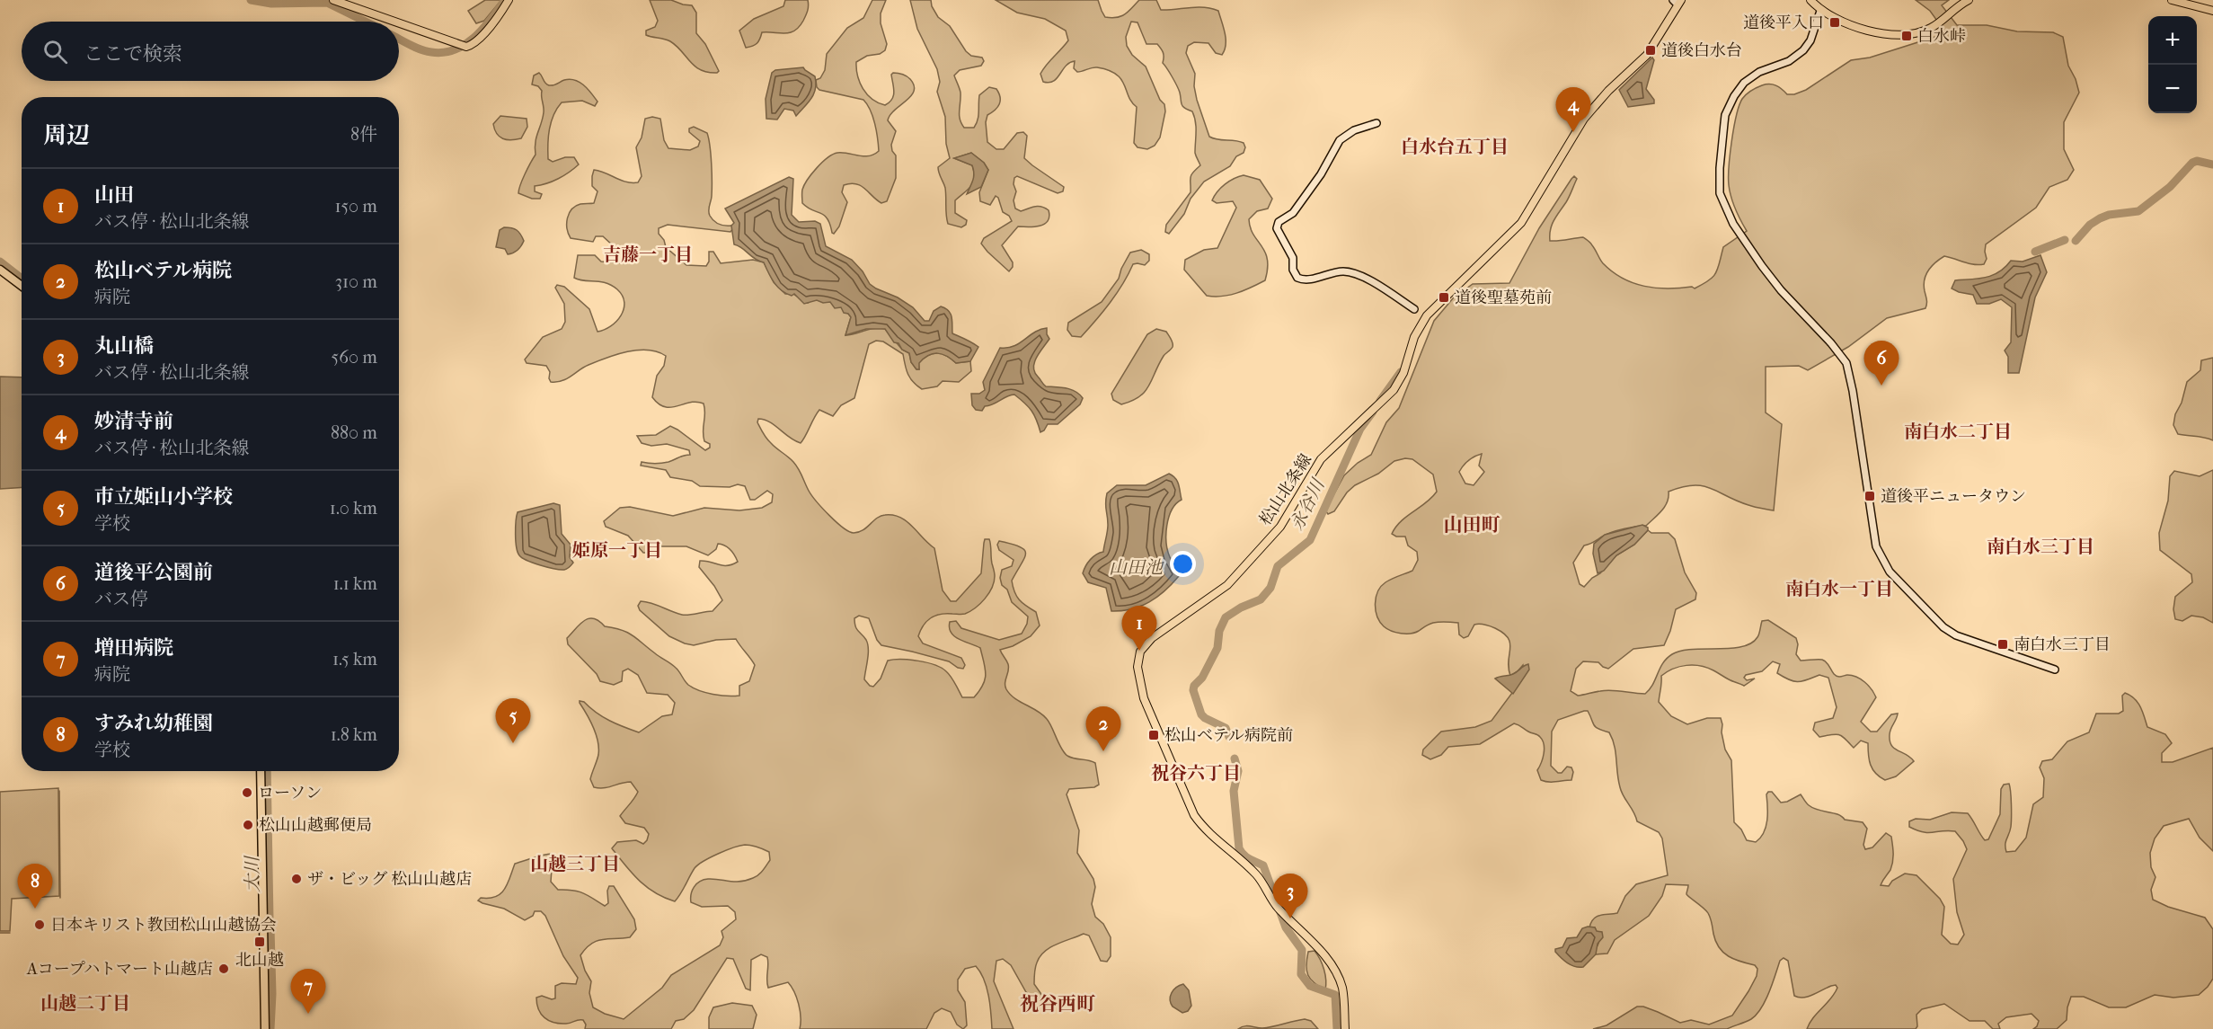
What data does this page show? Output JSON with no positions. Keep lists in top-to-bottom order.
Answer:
{
  "streets": {
    "main road": ["松山北条線"]
  },
  "districts": [
    "白水台五丁目",
    "吉藤一丁目",
    "南白水二丁目",
    "山田町",
    "南白水三丁目",
    "姫原一丁目",
    "南白水一丁目",
    "祝谷六丁目",
    "山越三丁目",
    "山越二丁目",
    "祝谷西町"
  ],
  "water": ["永谷川", "山田池", "大川"],
  "places": {
    "transit": [
      "道後平入口",
      "白水峠",
      "道後白水台",
      "道後聖墓苑前",
      "道後平ニュータウン",
      "南白水三丁目",
      "松山ベテル病院前",
      "北山越"
    ],
    "other": [
      "ローソン",
      "松山山越郵便局",
      "ザ・ビッグ 松山山越店",
      "日本キリスト教団松山山越協会",
      "Aコープハトマート山越店"
    ]
  },
  "page": {
    "map_buttons": ["+", "−"],
    "search": "ここで検索",
    "pins": [
      "4",
      "6",
      "1",
      "5",
      "2",
      "8",
      "3",
      "7"
    ],
    "heading": ["周辺", "8件"],
    "list": [
      {
        "mark": "1",
        "name": "山田",
        "note": "バス停 · 松山北条線",
        "value": "150 m"
      },
      {
        "mark": "2",
        "name": "松山ベテル病院",
        "note": "病院",
        "value": "310 m"
      },
      {
        "mark": "3",
        "name": "丸山橋",
        "note": "バス停 · 松山北条線",
        "value": "560 m"
      },
      {
        "mark": "4",
        "name": "妙清寺前",
        "note": "バス停 · 松山北条線",
        "value": "880 m"
      },
      {
        "mark": "5",
        "name": "市立姫山小学校",
        "note": "学校",
        "value": "1.0 km"
      },
      {
        "mark": "6",
        "name": "道後平公園前",
        "note": "バス停",
        "value": "1.1 km"
      },
      {
        "mark": "7",
        "name": "増田病院",
        "note": "病院",
        "value": "1.5 km"
      },
      {
        "mark": "8",
        "name": "すみれ幼稚園",
        "note": "学校",
        "value": "1.8 km"
      }
    ]
  }
}
